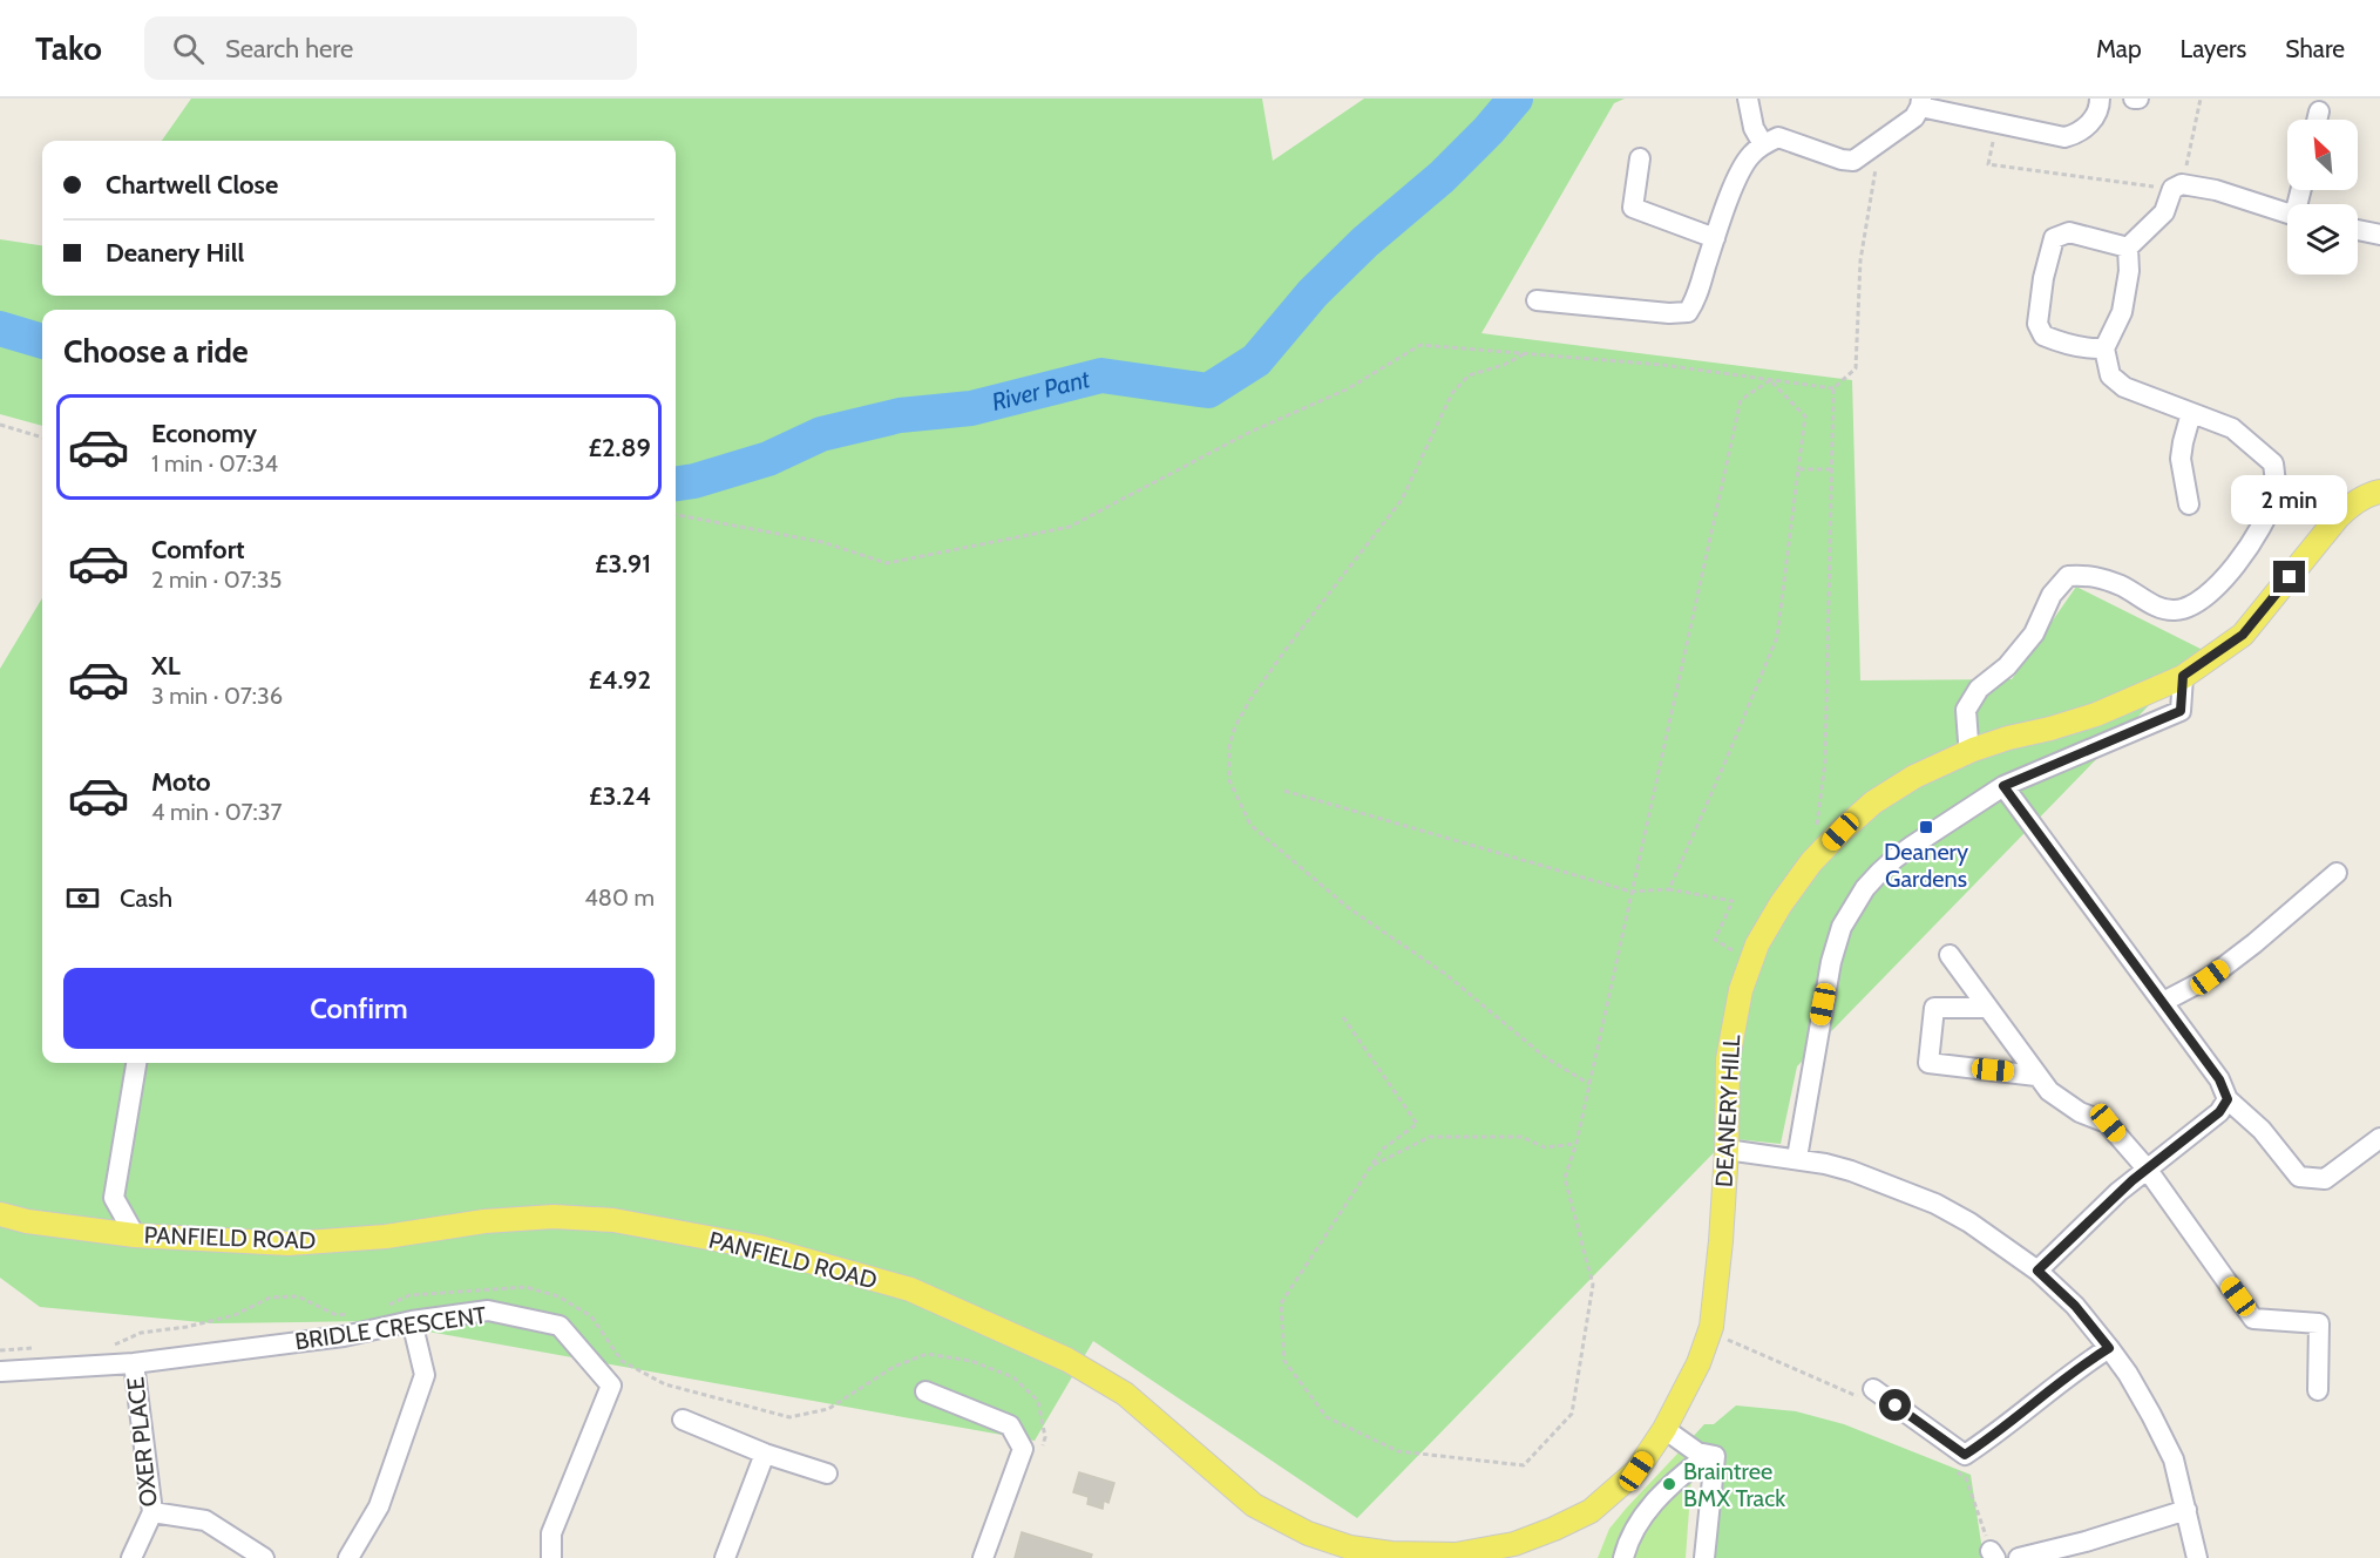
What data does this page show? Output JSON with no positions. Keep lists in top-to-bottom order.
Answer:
{
  "streets": {
    "main road": ["DEANERY HILL", "PANFIELD ROAD"],
    "street": ["BRIDLE CRESCENT", "OXER PLACE"]
  },
  "crossings": [
    ["DEANERY HILL", "PANFIELD ROAD"],
    ["BRIDLE CRESCENT", "OXER PLACE"]
  ],
  "water": ["River Pant"],
  "places": {
    "transit": ["Deanery Gardens"],
    "other": ["Braintree BMX Track"]
  },
  "north": "top left",
  "page": {
    "header": "Tako",
    "search": "Search here",
    "nav": ["Map", "Layers", "Share"],
    "banner": ["Chartwell Close", "Deanery Hill"],
    "heading": "Choose a ride",
    "list": [
      {
        "name": "Economy",
        "note": "1 min · 07:34",
        "value": "£2.89"
      },
      {
        "name": "Comfort",
        "note": "2 min · 07:35",
        "value": "£3.91"
      },
      {
        "name": "XL",
        "note": "3 min · 07:36",
        "value": "£4.92"
      },
      {
        "name": "Moto",
        "note": "4 min · 07:37",
        "value": "£3.24"
      }
    ],
    "bubble": "2 min",
    "pay": ["Cash", "480 m"],
    "buttons": "Confirm"
  }
}
